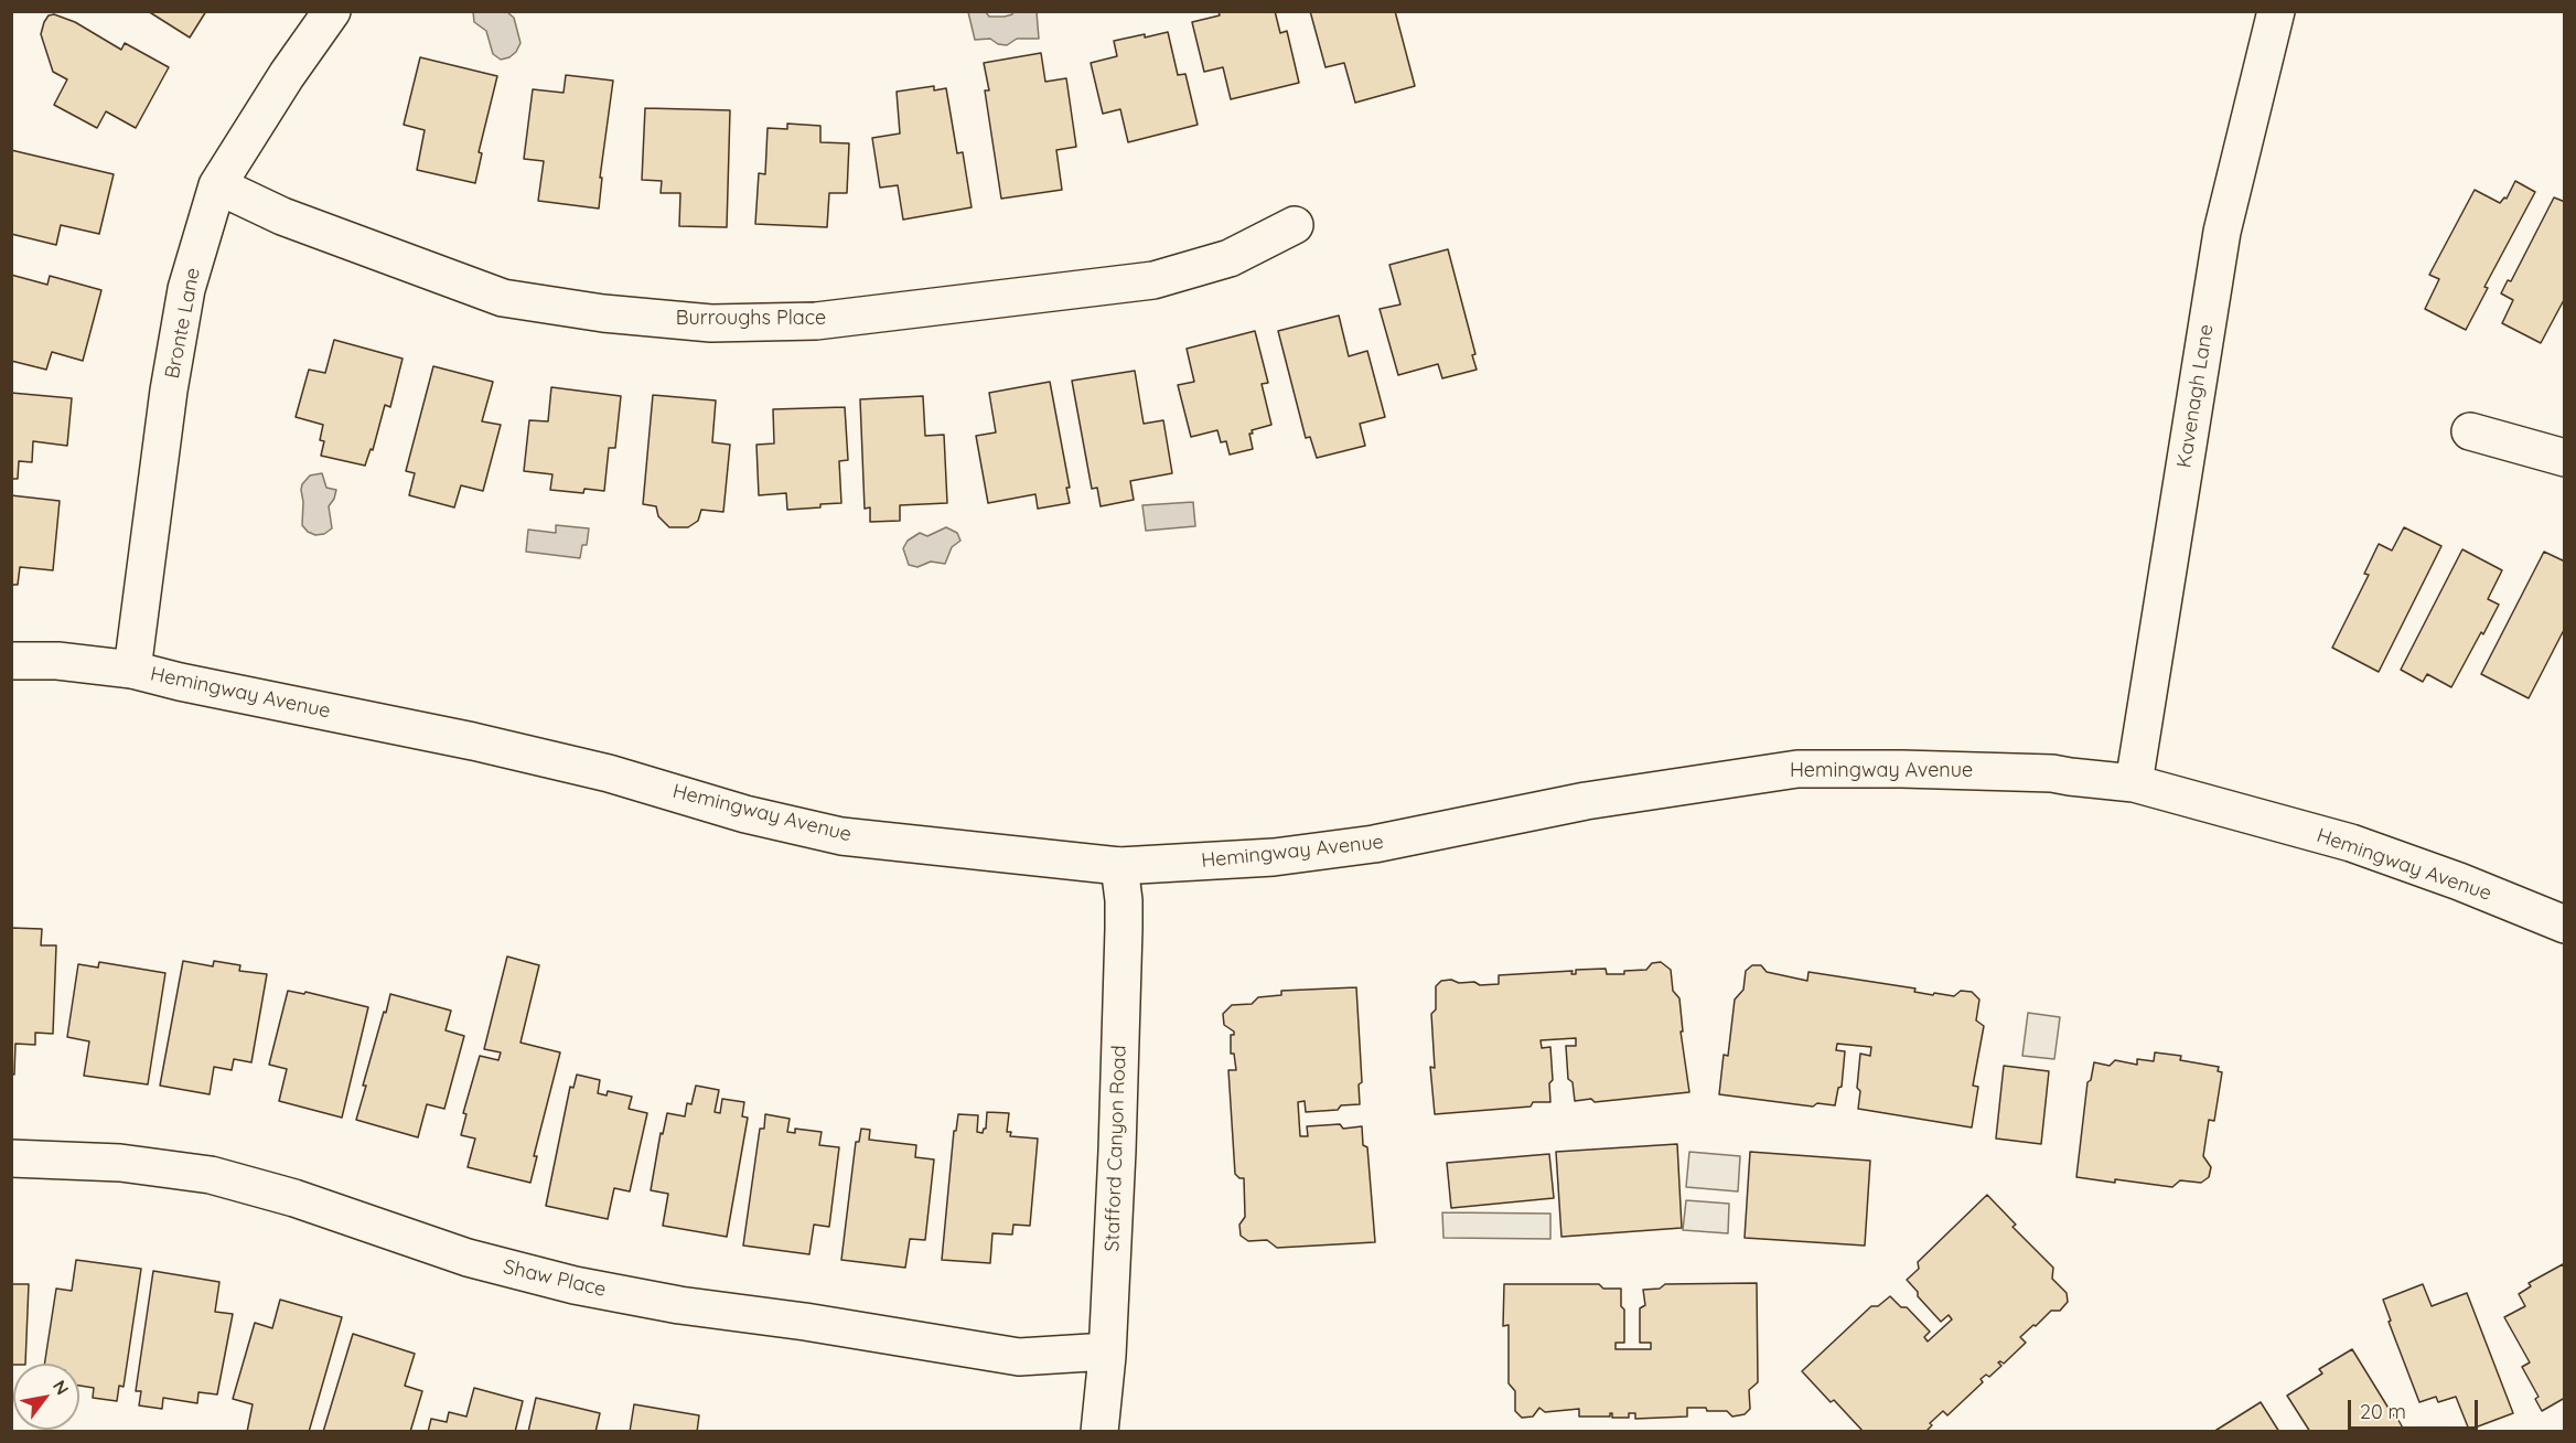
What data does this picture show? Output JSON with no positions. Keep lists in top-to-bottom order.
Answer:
{
  "streets": {
    "street": [
      "Burroughs Place",
      "Bronte Lane",
      "Kavenagh Lane",
      "Hemingway Avenue",
      "Stafford Canyon Road",
      "Shaw Place"
    ]
  },
  "crossings": [
    ["Burroughs Place", "Bronte Lane"],
    ["Bronte Lane", "Hemingway Avenue"],
    ["Kavenagh Lane", "Hemingway Avenue"],
    ["Hemingway Avenue", "Stafford Canyon Road"],
    ["Stafford Canyon Road", "Shaw Place"]
  ],
  "scale_bar": "20 m",
  "north": "top right"
}
